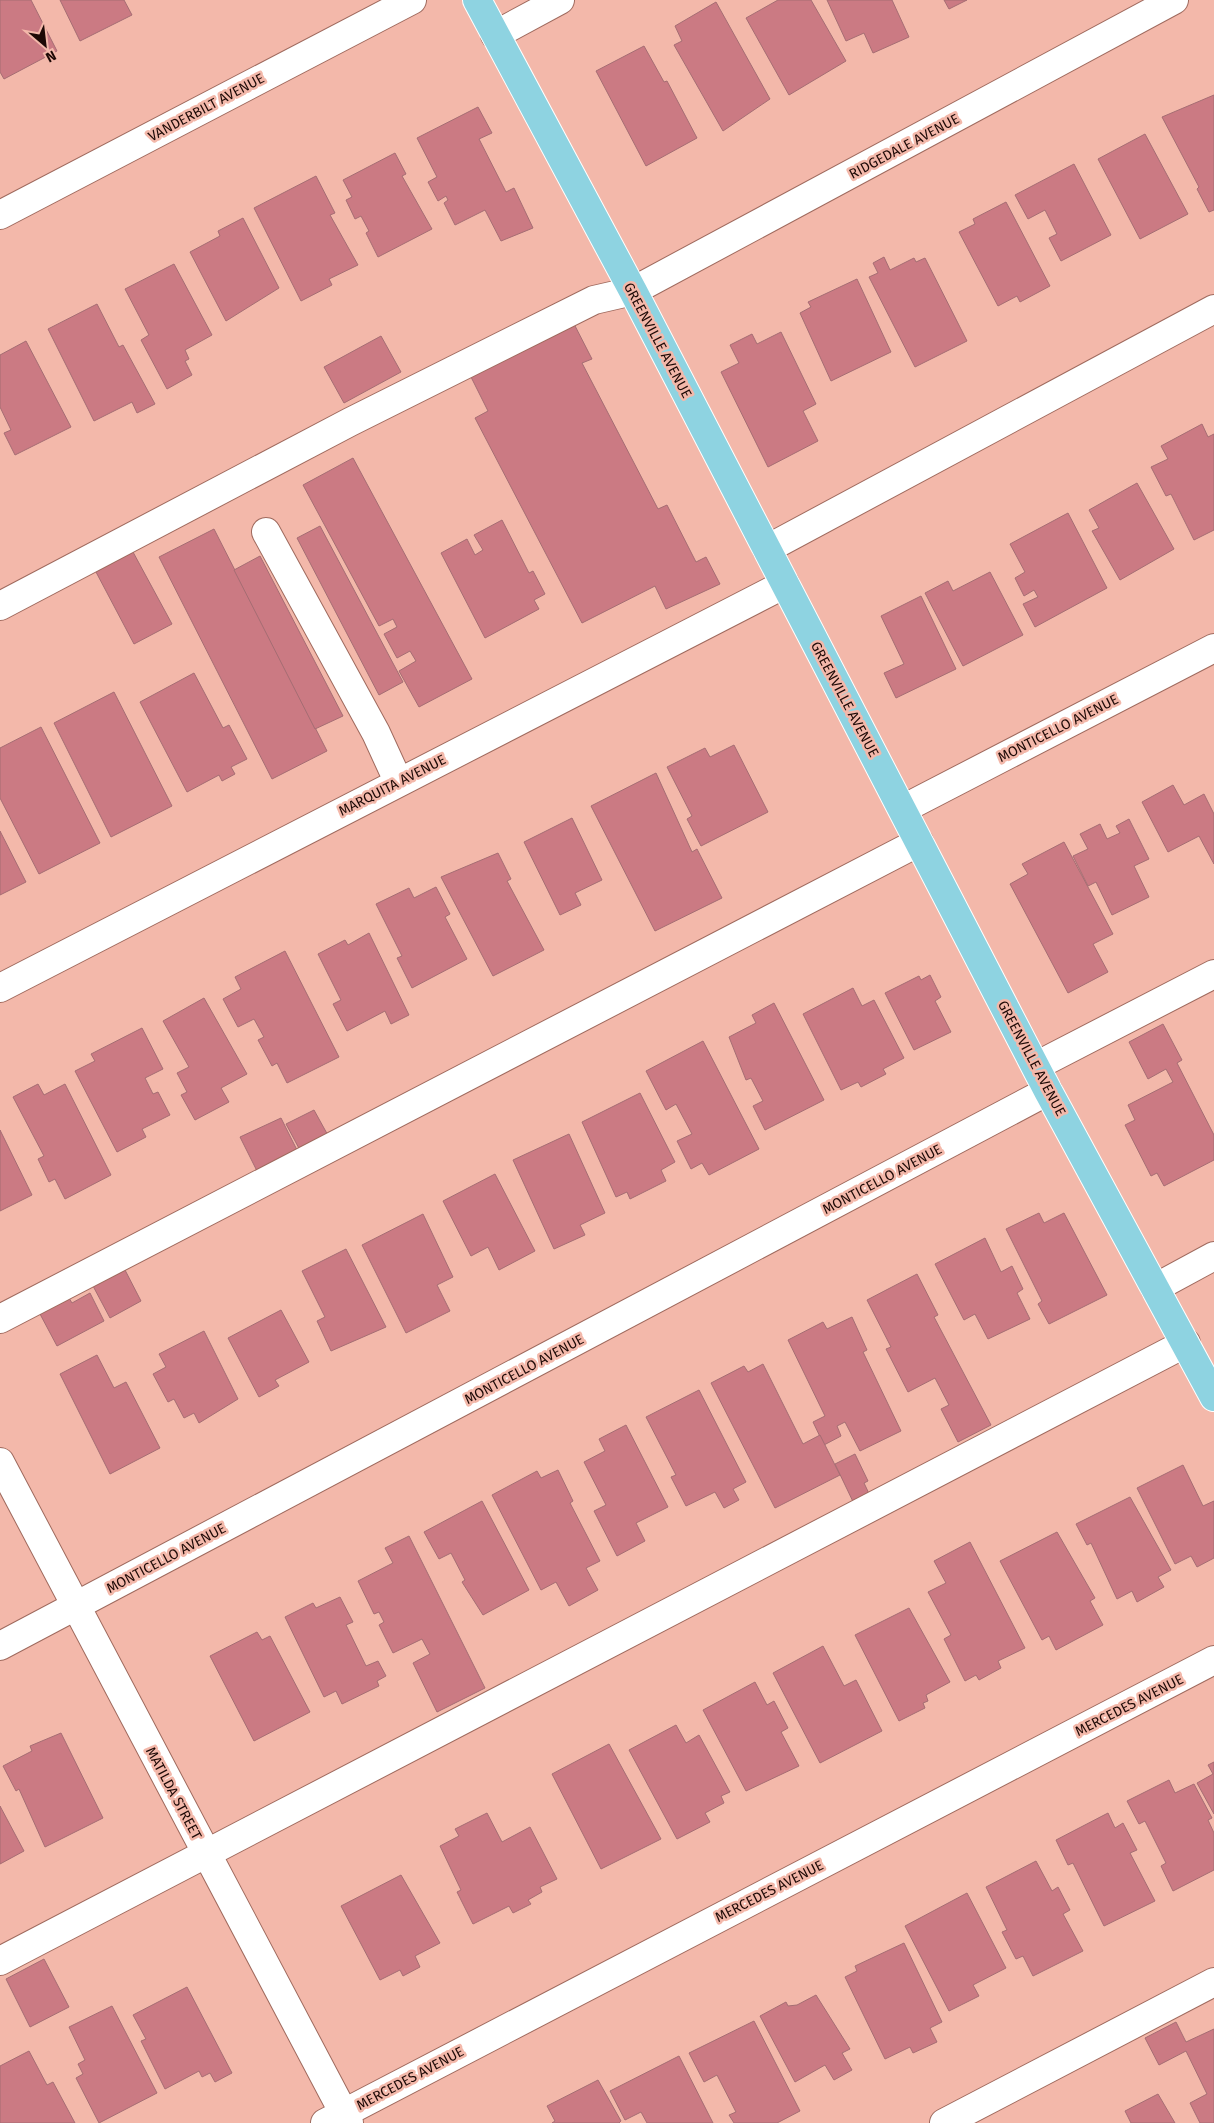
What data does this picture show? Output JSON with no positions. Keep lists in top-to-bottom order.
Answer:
{
  "streets": {
    "main road": ["GREENVILLE AVENUE"],
    "street": [
      "VANDERBILT AVENUE",
      "RIDGEDALE AVENUE",
      "MONTICELLO AVENUE",
      "MARQUITA AVENUE",
      "MERCEDES AVENUE",
      "MATILDA STREET"
    ]
  },
  "crossings": [
    ["RIDGEDALE AVENUE", "GREENVILLE AVENUE"],
    ["GREENVILLE AVENUE", "MONTICELLO AVENUE"],
    ["GREENVILLE AVENUE", "MARQUITA AVENUE"],
    ["MONTICELLO AVENUE", "MATILDA STREET"],
    ["MERCEDES AVENUE", "MATILDA STREET"]
  ],
  "north": "bottom right"
}
